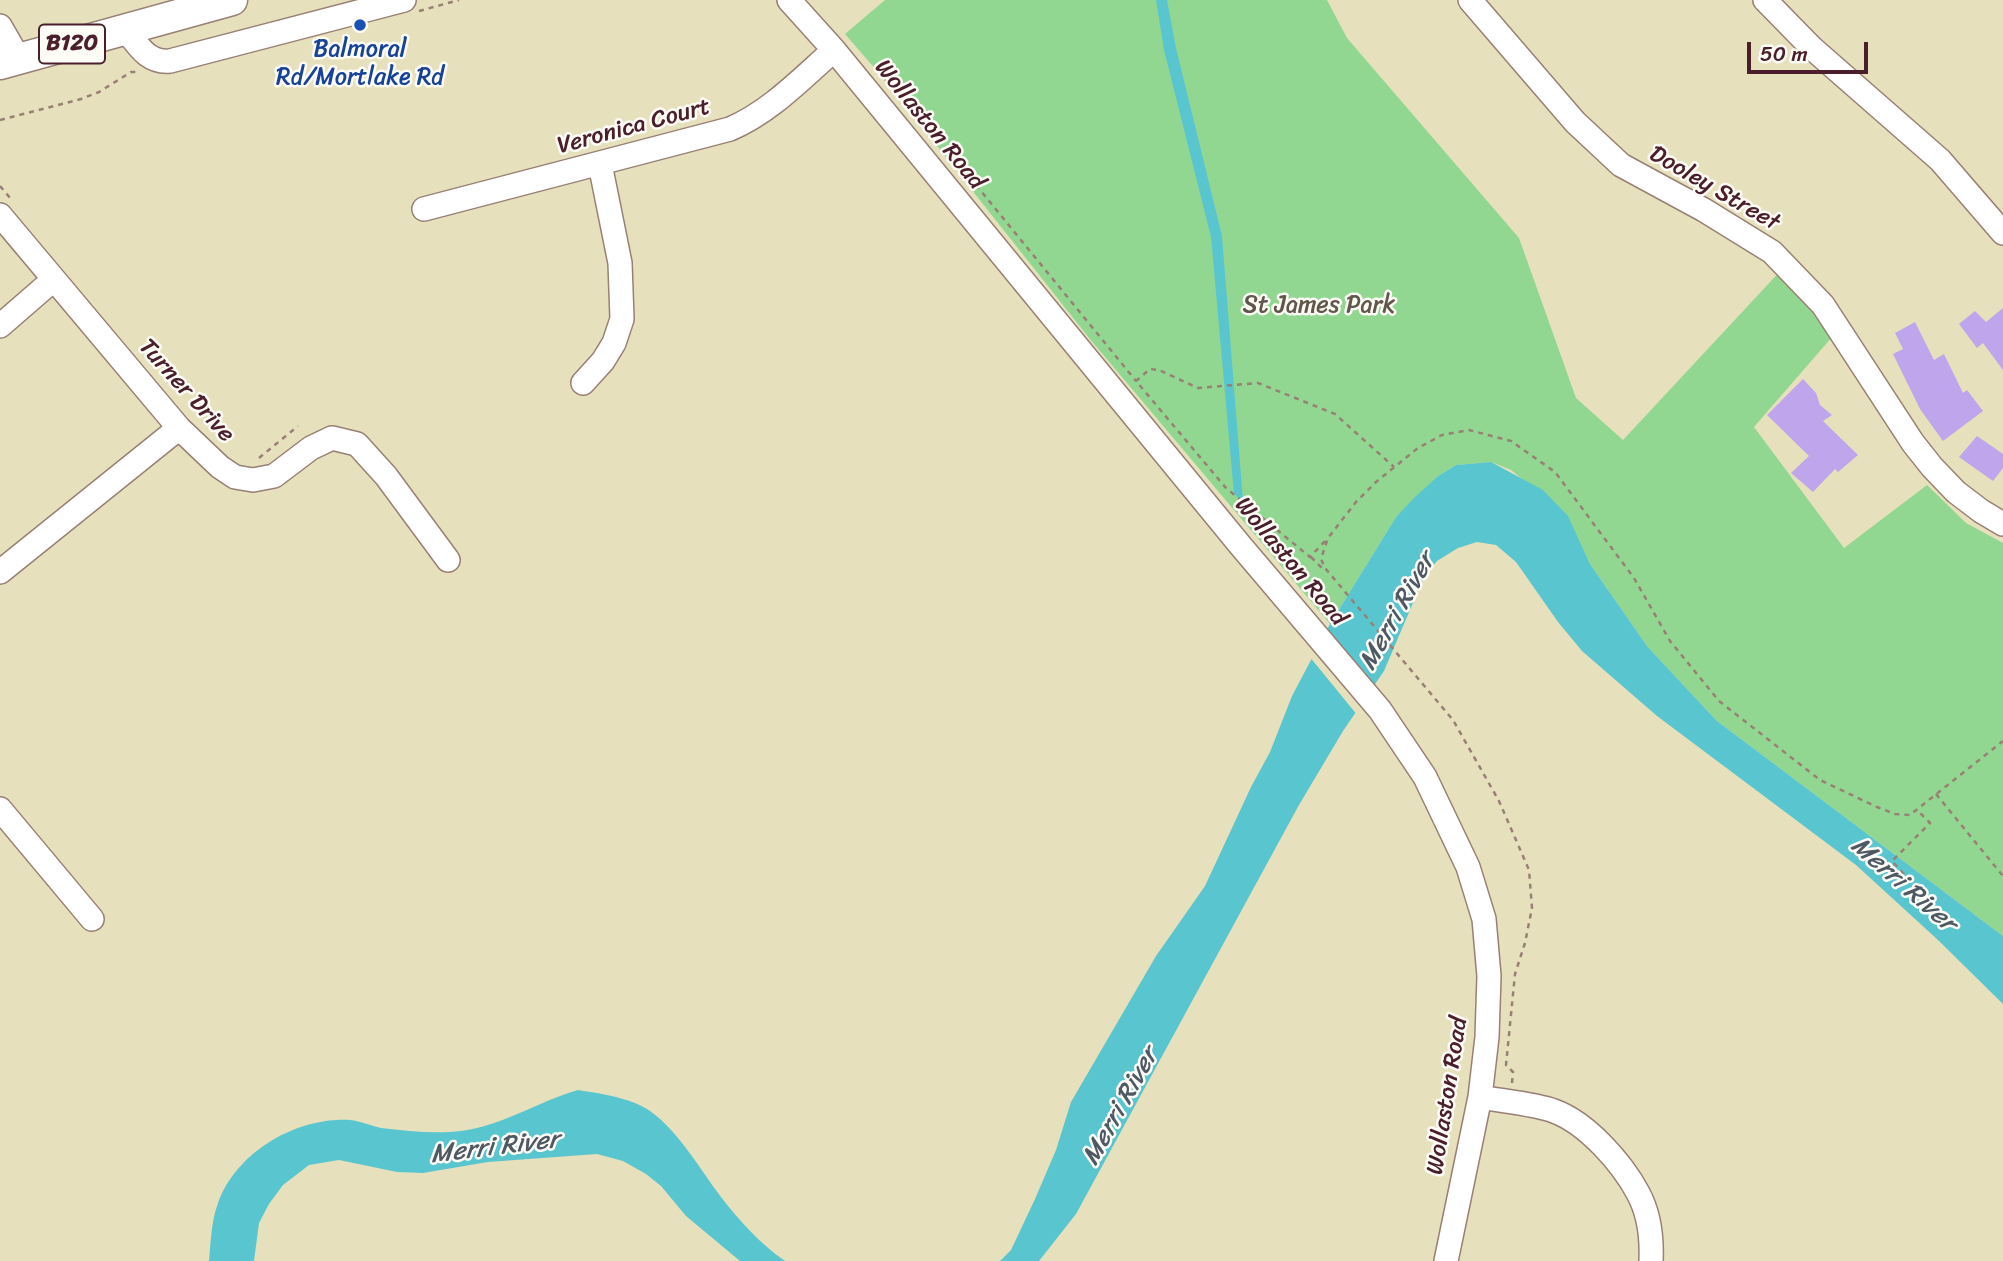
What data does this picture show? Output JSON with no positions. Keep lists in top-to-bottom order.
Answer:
{
  "streets": {
    "main road": ["B120"],
    "street": [
      "Wollaston Road",
      "Veronica Court",
      "Dooley Street",
      "Turner Drive"
    ]
  },
  "crossings": [
    ["Wollaston Road", "Veronica Court"]
  ],
  "water": ["Merri River"],
  "parks": ["St James Park"],
  "places": ["Balmoral Rd/Mortlake Rd"],
  "scale_bar": "50 m"
}
